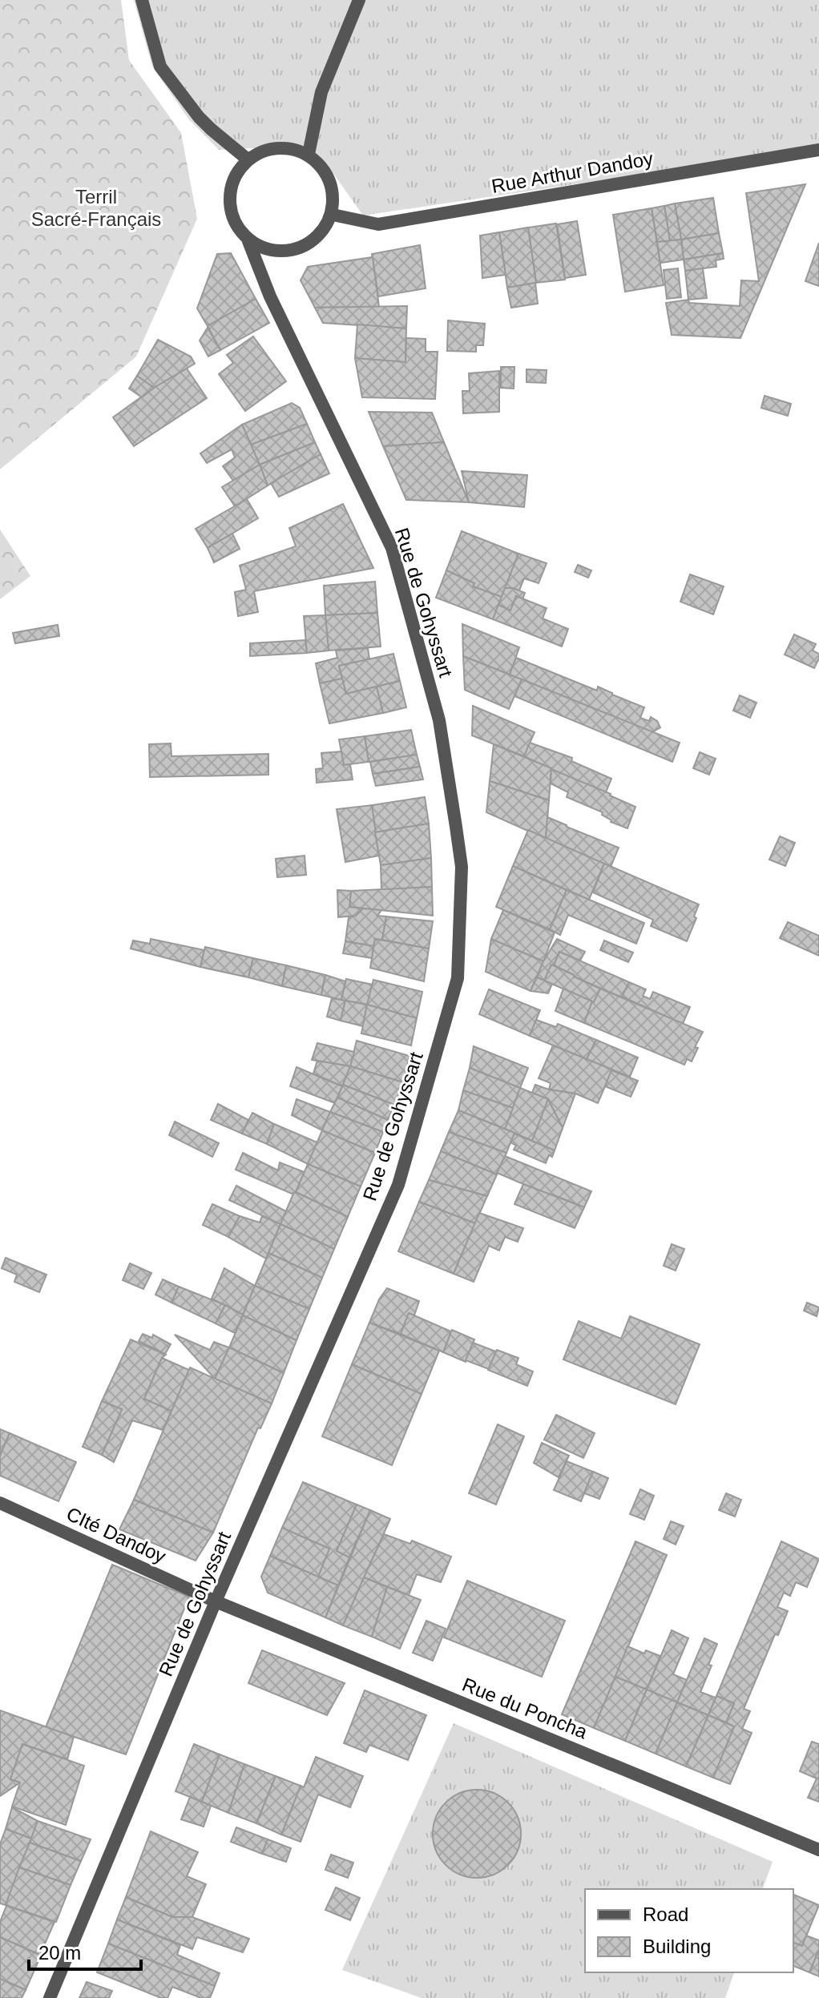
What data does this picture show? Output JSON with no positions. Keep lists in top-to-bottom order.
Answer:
{
  "streets": {
    "street": [
      "Rue Arthur Dandoy",
      "Rue de Gohyssart",
      "CIté Dandoy",
      "Rue du Poncha"
    ]
  },
  "crossings": [
    ["Rue Arthur Dandoy", "Rue de Gohyssart"],
    ["Rue de Gohyssart", "CIté Dandoy"],
    ["Rue de Gohyssart", "Rue du Poncha"],
    ["CIté Dandoy", "Rue du Poncha"]
  ],
  "parks": ["Terril Sacré-Français"],
  "legend": ["Road", "Building"],
  "scale_bar": "20 m"
}
